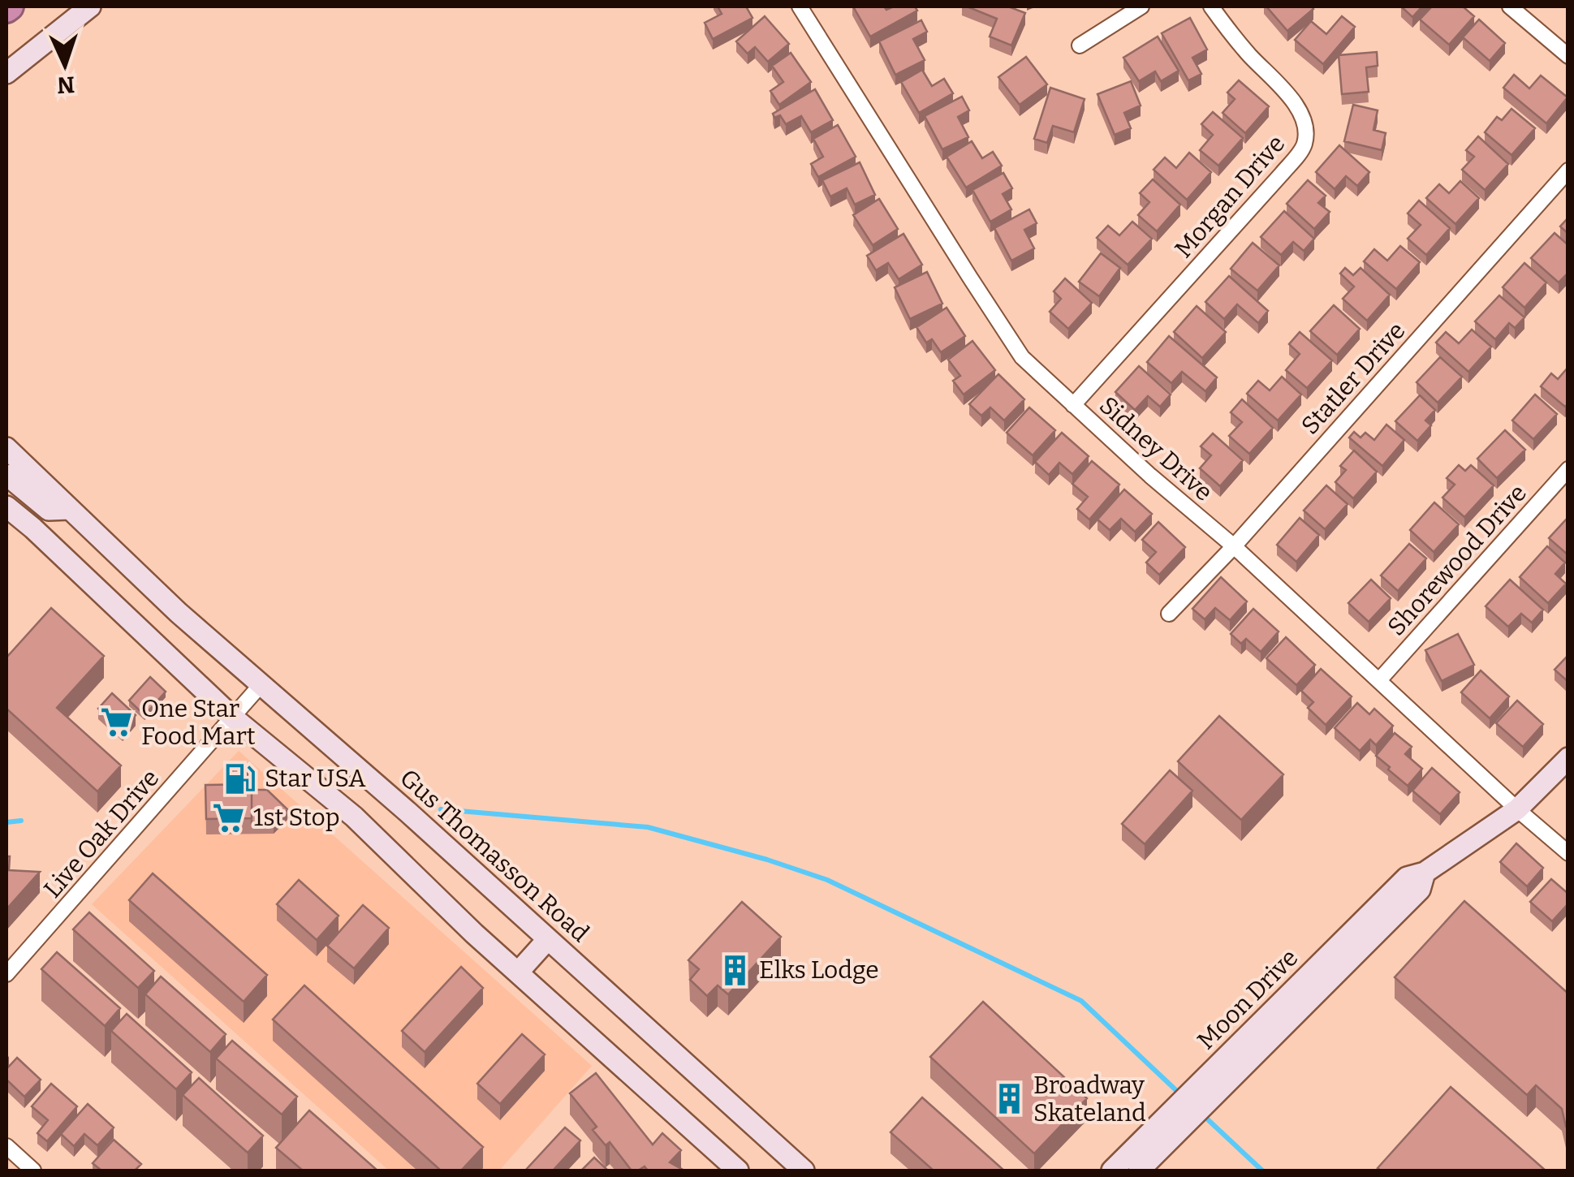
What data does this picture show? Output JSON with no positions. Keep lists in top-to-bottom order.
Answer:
{
  "streets": {
    "main road": ["Gus Thomasson Road", "Moon Drive"],
    "street": [
      "Morgan Drive",
      "Statler Drive",
      "Sidney Drive",
      "Shorewood Drive",
      "Live Oak Drive"
    ]
  },
  "crossings": [
    ["Morgan Drive", "Sidney Drive"],
    ["Statler Drive", "Sidney Drive"],
    ["Sidney Drive", "Shorewood Drive"],
    ["Sidney Drive", "Moon Drive"],
    ["Live Oak Drive", "Gus Thomasson Road"]
  ],
  "places": {
    "supermarket": ["One Star Food Mart", "1st Stop"],
    "fuel station": ["Star USA"],
    "building": ["Elks Lodge", "Broadway Skateland"]
  },
  "north": "bottom"
}
